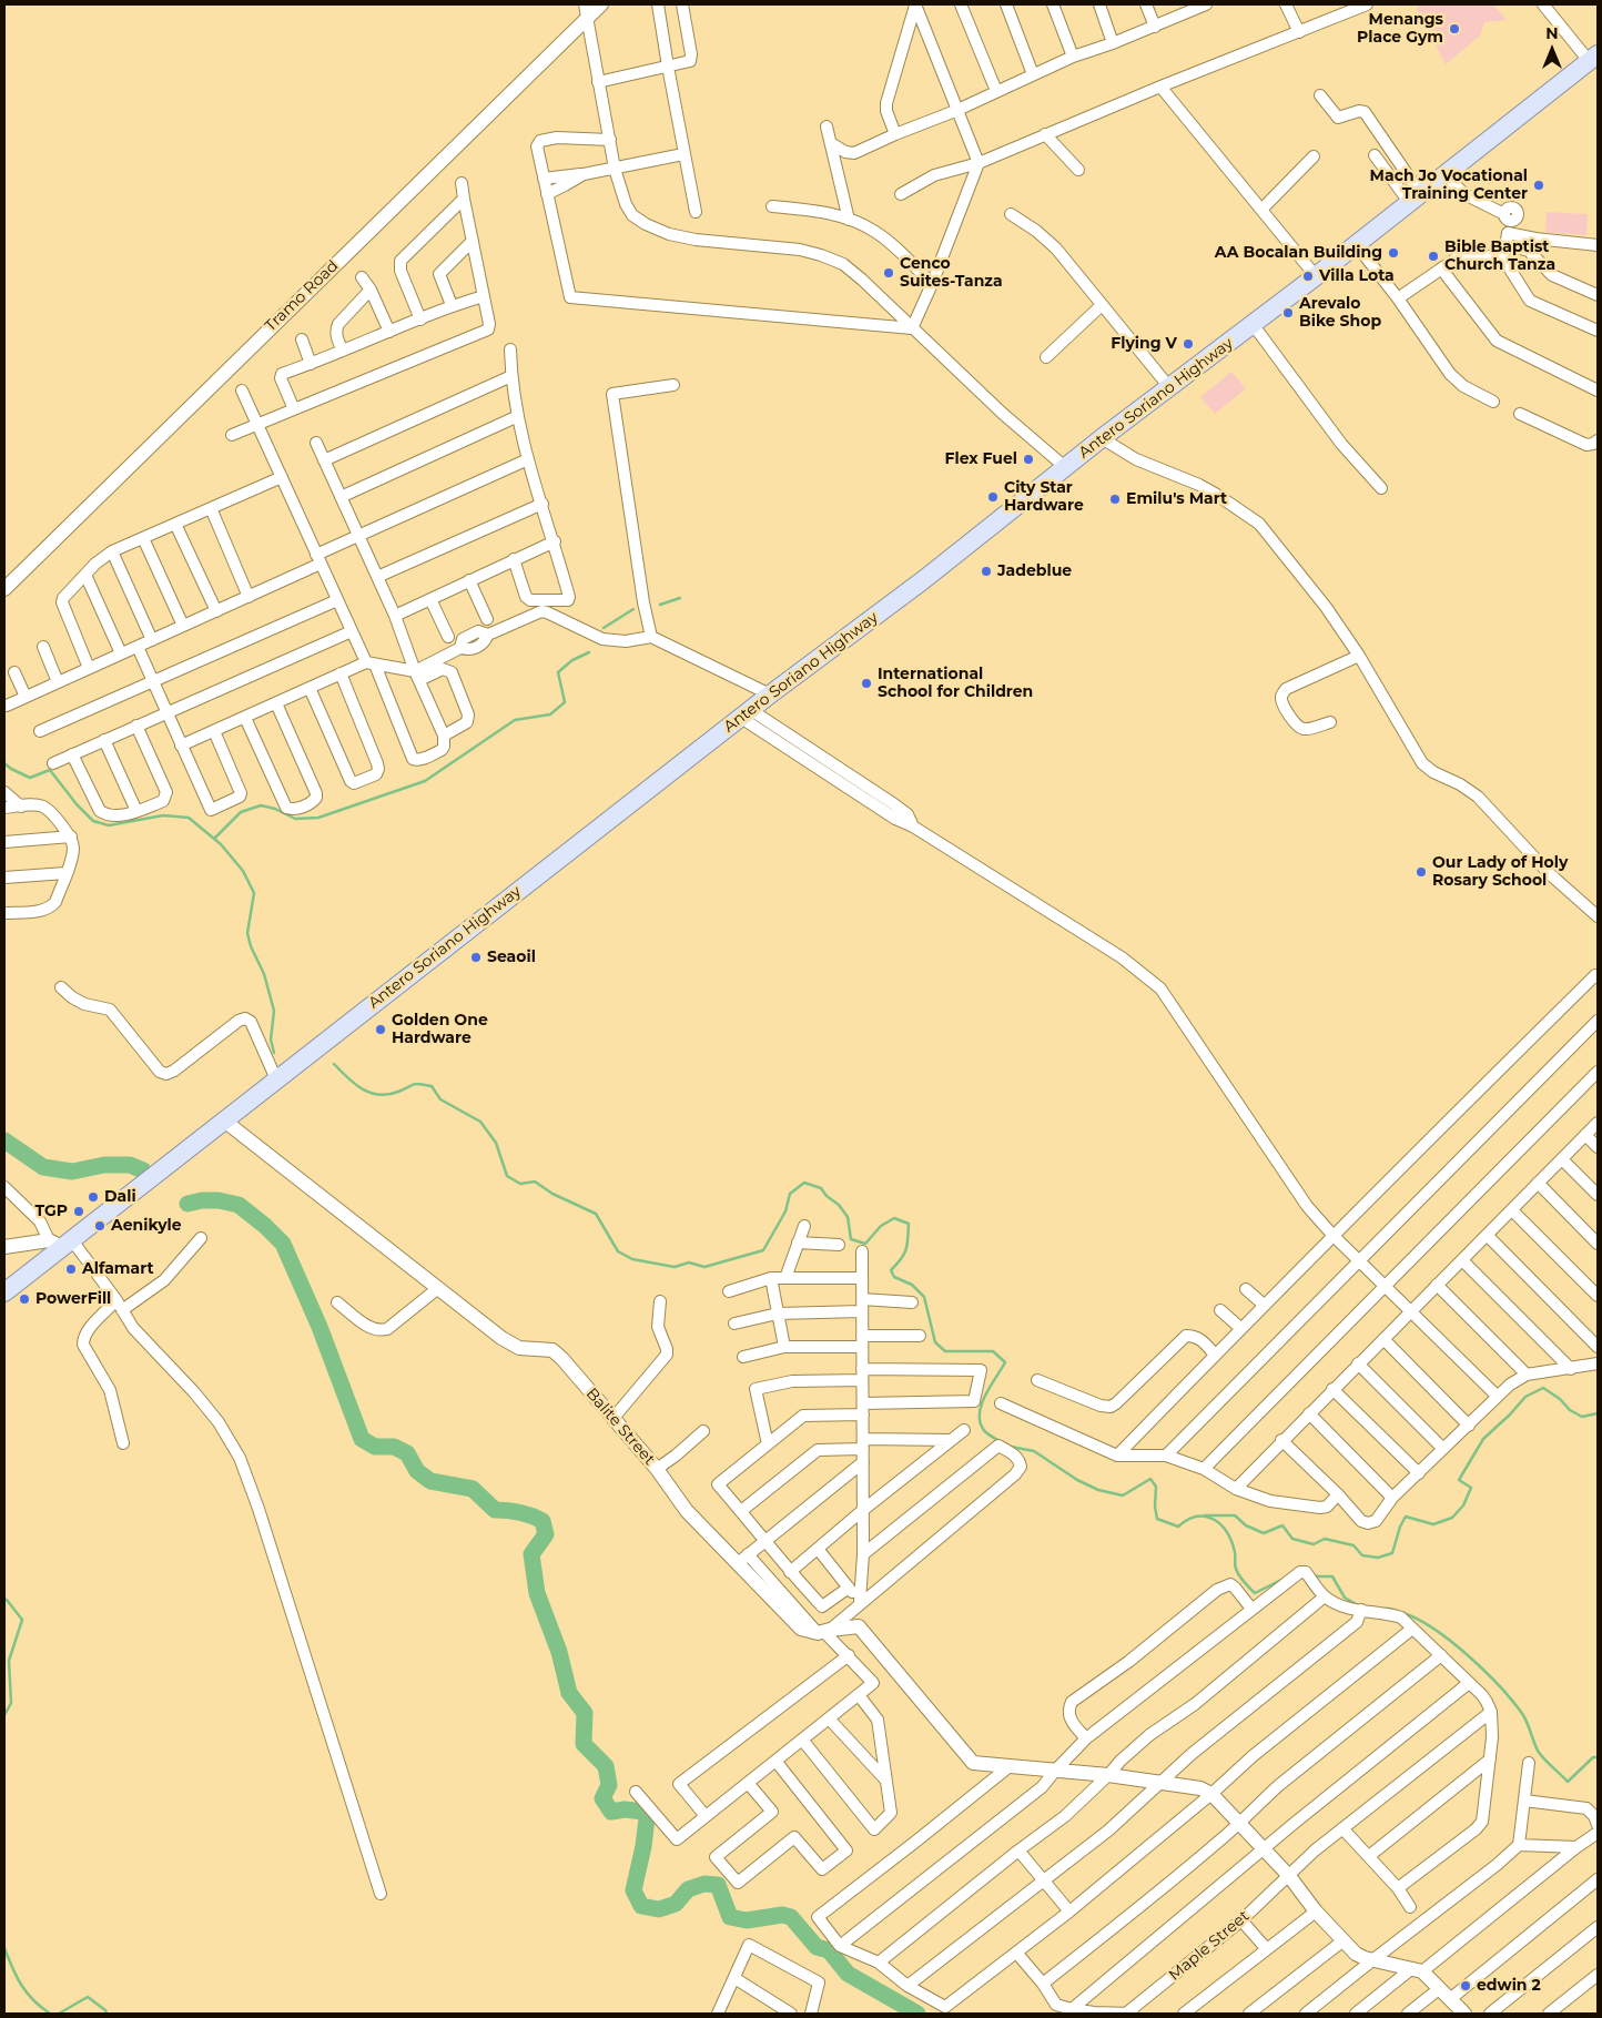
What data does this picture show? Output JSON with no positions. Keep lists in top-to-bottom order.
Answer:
{
  "streets": {
    "main road": ["Antero Soriano Highway"],
    "street": ["Tramo Road", "Balite Street", "Maple Street"]
  },
  "crossings": [
    ["Antero Soriano Highway", "Balite Street"]
  ],
  "places": [
    "Menangs Place Gym",
    "Mach Jo Vocational Training Center",
    "AA Bocalan Building",
    "Bible Baptist Church Tanza",
    "Cenco Suites-Tanza",
    "Villa Lota",
    "Arevalo Bike Shop",
    "Flying V",
    "Flex Fuel",
    "City Star Hardware",
    "Emilu's Mart",
    "Jadeblue",
    "International School for Children",
    "Our Lady of Holy Rosary School",
    "Seaoil",
    "Golden One Hardware",
    "Dali",
    "TGP",
    "Aenikyle",
    "Alfamart",
    "PowerFill",
    "edwin 2"
  ],
  "north": "top"
}
